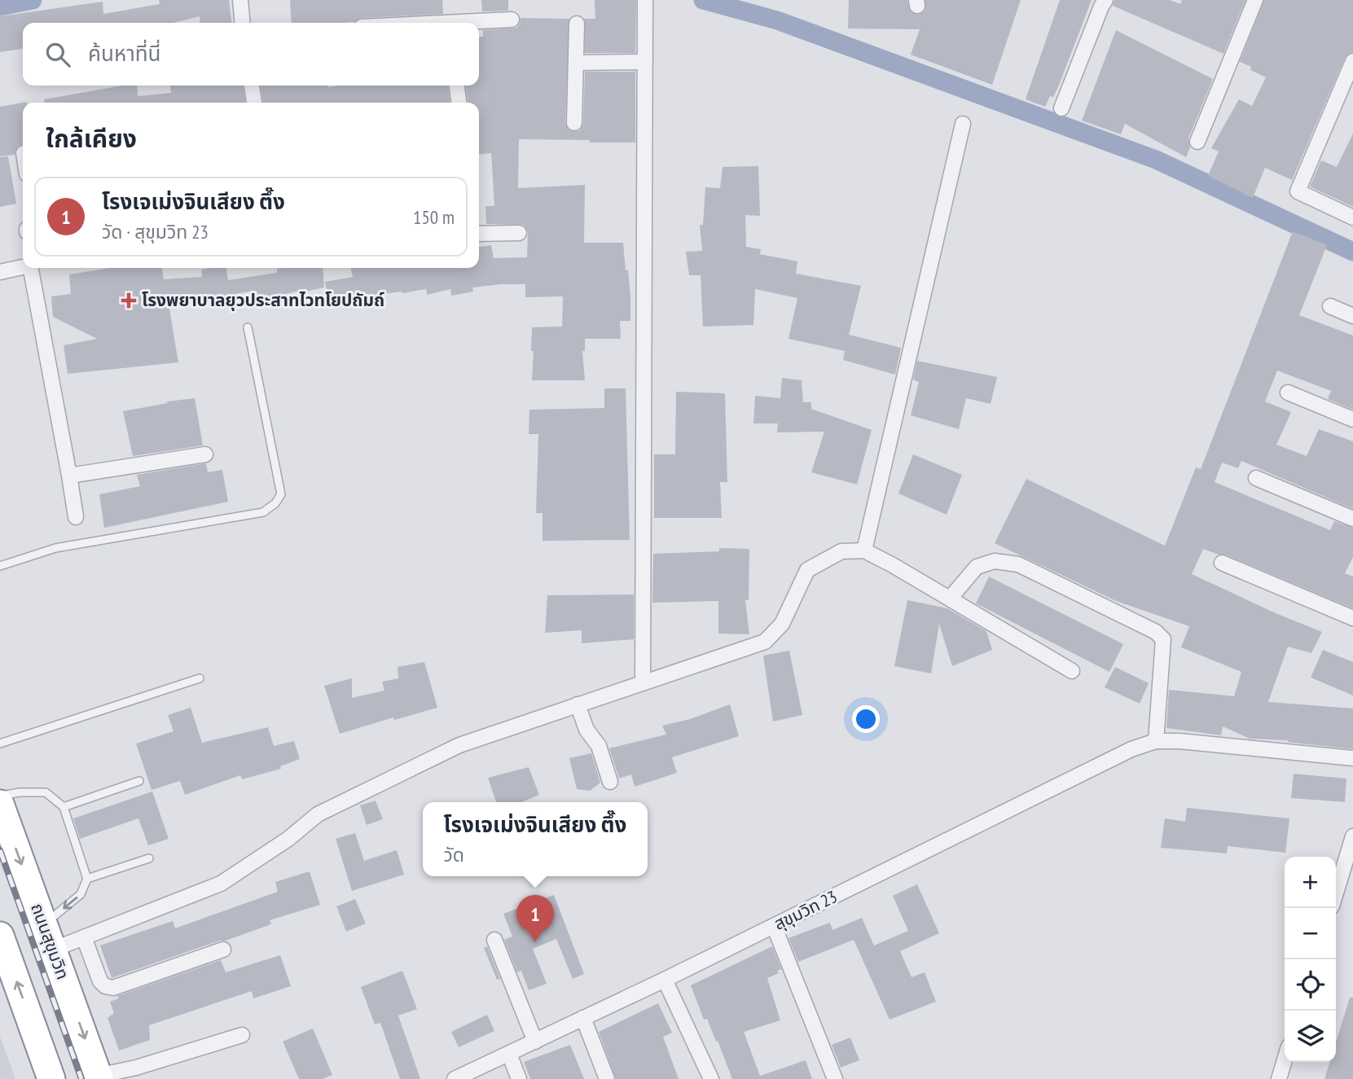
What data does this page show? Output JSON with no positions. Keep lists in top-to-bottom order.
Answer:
{
  "streets": {
    "highway": ["ถนนสุขุมวิท"],
    "street": ["สุขุมวิท 23"]
  },
  "places": {
    "health": ["โรงพยาบาลยุวประสาทไวทโยปถัมถ์"]
  },
  "page": {
    "search": "ค้นหาที่นี่",
    "heading": "ใกล้เคียง",
    "list": [
      {
        "mark": "1",
        "name": "โรงเจเม่งจินเสียง ตึ๊ง",
        "note": "วัด · สุขุมวิท 23",
        "value": "150 m"
      }
    ],
    "popup": ["โรงเจเม่งจินเสียง ตึ๊ง", "วัด"],
    "map_buttons": ["+", "−"],
    "pins": "1"
  }
}
